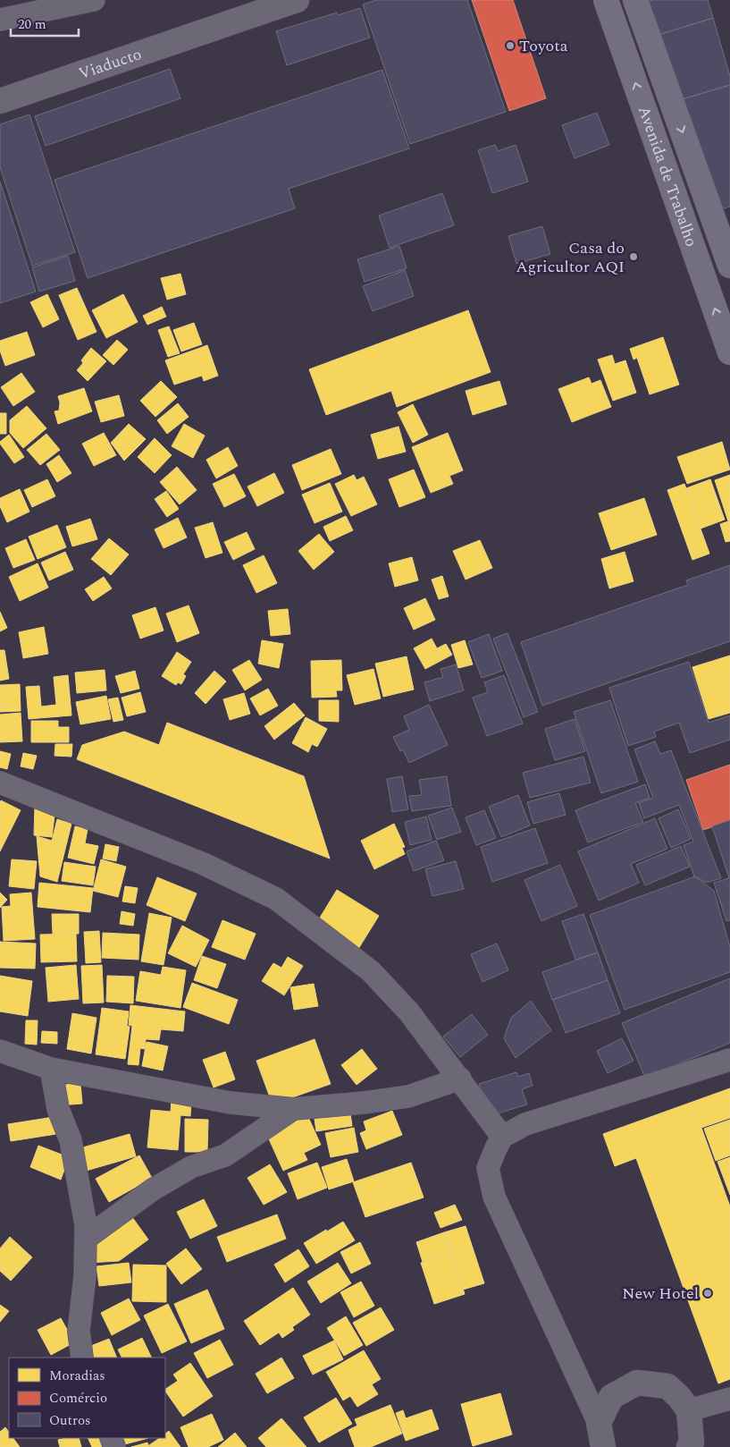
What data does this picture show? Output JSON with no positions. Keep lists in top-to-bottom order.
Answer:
{
  "streets": {
    "highway": ["Avenida de Trabalho"],
    "street": ["Viaducto"]
  },
  "places": ["Toyota", "Casa do Agricultor AQI", "New Hotel"],
  "legend": ["Moradias", "Comércio", "Outros"],
  "scale_bar": "20 m"
}
